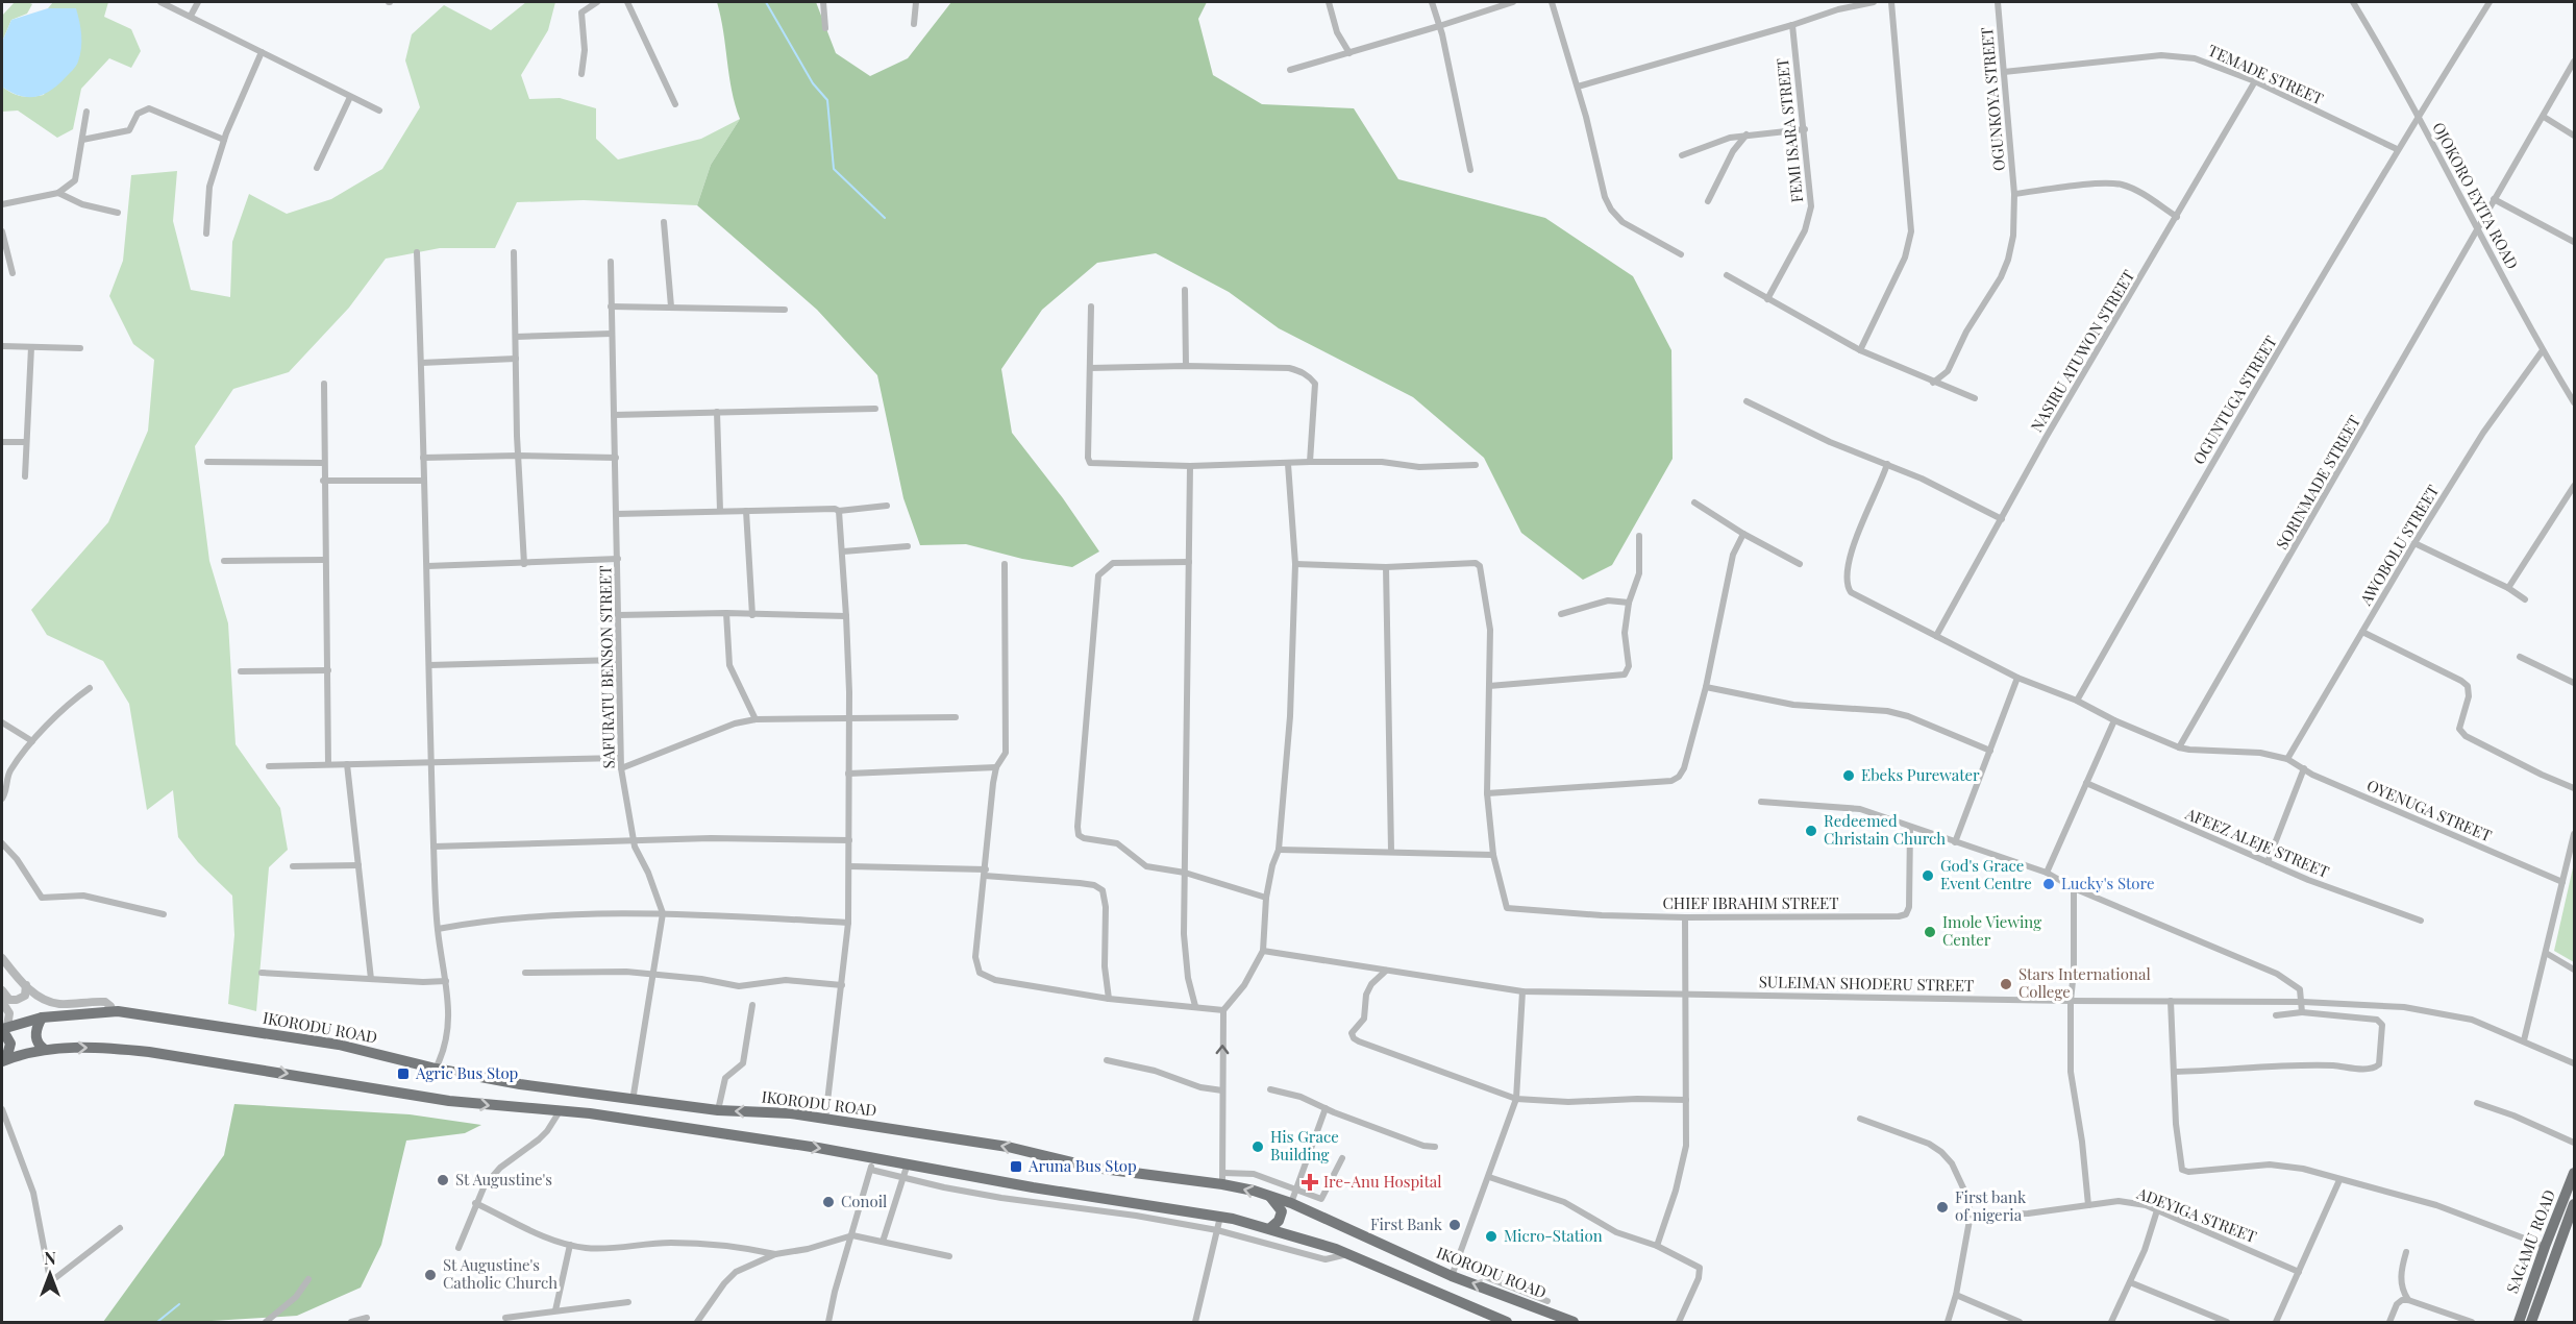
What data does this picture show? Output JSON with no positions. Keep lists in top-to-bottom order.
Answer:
{
  "streets": {
    "highway": ["IKORODU ROAD", "SAGAMU ROAD"],
    "street": [
      "TEMADE STREET",
      "OGUNKOYA STREET",
      "FEMI ISARA STREET",
      "OJOKORO EYITA ROAD",
      "NASIRU ATUWON STREET",
      "OGUNTUGA STREET",
      "SORINMADE STREET",
      "AWOBOLU STREET",
      "SAFURATU BENSON STREET",
      "OYENUGA STREET",
      "AFEEZ ALEJE STREET",
      "CHIEF IBRAHIM STREET",
      "SULEIMAN SHODERU STREET",
      "ADEYIGA STREET"
    ]
  },
  "crossings": [
    ["TEMADE STREET", "OGUNKOYA STREET"],
    ["TEMADE STREET", "NASIRU ATUWON STREET"],
    ["TEMADE STREET", "OGUNTUGA STREET"],
    ["OJOKORO EYITA ROAD", "OGUNTUGA STREET"],
    ["OJOKORO EYITA ROAD", "SORINMADE STREET"],
    ["OJOKORO EYITA ROAD", "AWOBOLU STREET"],
    ["NASIRU ATUWON STREET", "OYENUGA STREET"],
    ["OGUNTUGA STREET", "OYENUGA STREET"],
    ["SORINMADE STREET", "OYENUGA STREET"],
    ["AWOBOLU STREET", "OYENUGA STREET"],
    ["SAFURATU BENSON STREET", "IKORODU ROAD"]
  ],
  "places": {
    "other": [
      "Ebeks Purewater",
      "Redeemed Christain Church",
      "God's Grace Event Centre",
      "Lucky's Store",
      "Imole Viewing Center",
      "Stars International College",
      "His Grace Building",
      "St Augustine's",
      "Conoil",
      "First bank of nigeria",
      "First Bank",
      "Micro-Station",
      "St Augustine's Catholic Church"
    ],
    "transit": ["Agric Bus Stop", "Aruna Bus Stop"],
    "health": ["Ire-Anu Hospital"]
  },
  "north": "top"
}
